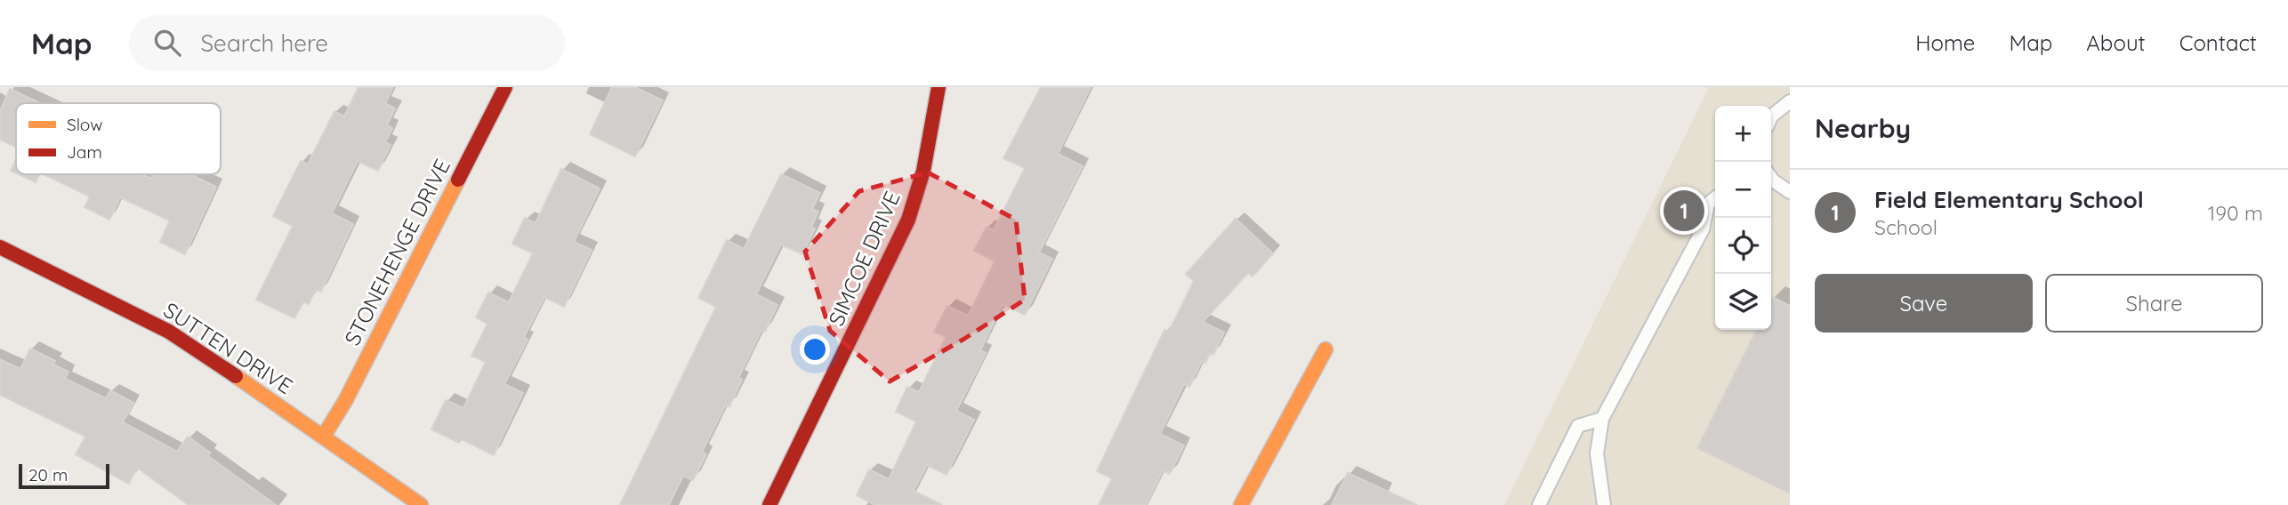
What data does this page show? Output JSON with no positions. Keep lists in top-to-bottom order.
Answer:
{
  "streets": {
    "street": ["STONEHENGE DRIVE", "SIMCOE DRIVE", "SUTTEN DRIVE"]
  },
  "crossings": [
    ["STONEHENGE DRIVE", "SUTTEN DRIVE"]
  ],
  "legend": ["Slow", "Jam"],
  "scale_bar": "20 m",
  "page": {
    "header": "Map",
    "search": "Search here",
    "nav": [
      "Home",
      "Map",
      "About",
      "Contact"
    ],
    "heading": "Nearby",
    "map_buttons": ["+", "−"],
    "list": [
      {
        "mark": "1",
        "name": "Field Elementary School",
        "note": "School",
        "value": "190 m"
      }
    ],
    "pins": "1",
    "buttons": ["Save", "Share"],
    "scale": "20 m"
  }
}
